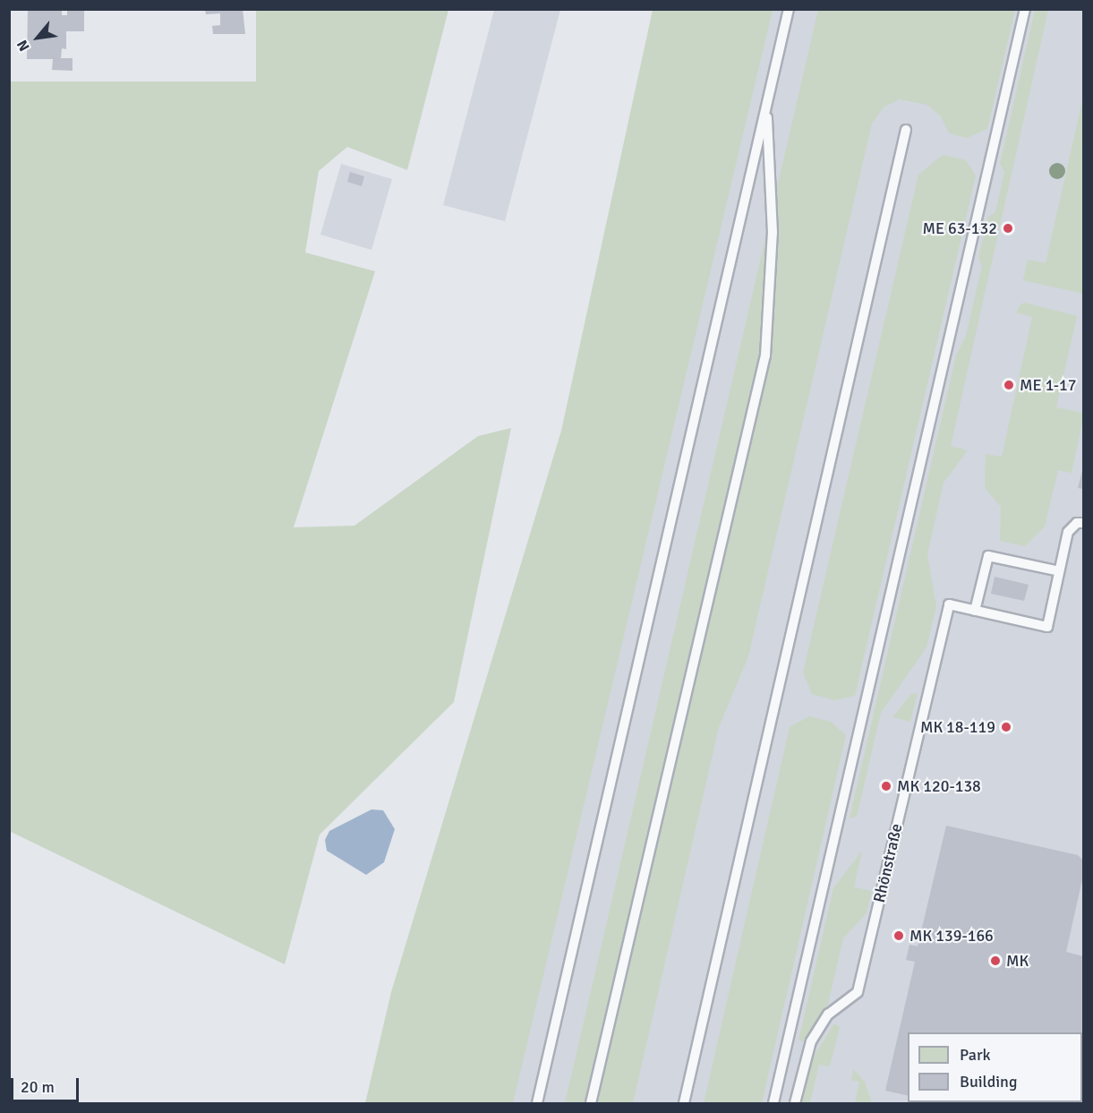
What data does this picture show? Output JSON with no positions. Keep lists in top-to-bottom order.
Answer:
{
  "streets": {
    "lane": ["Rhönstraße"]
  },
  "places": [
    "ME 63-132",
    "ME 1-17",
    "MK 18-119",
    "MK 120-138",
    "MK 139-166",
    "MK"
  ],
  "legend": ["Park", "Building"],
  "scale_bar": "20 m",
  "north": "bottom left"
}
